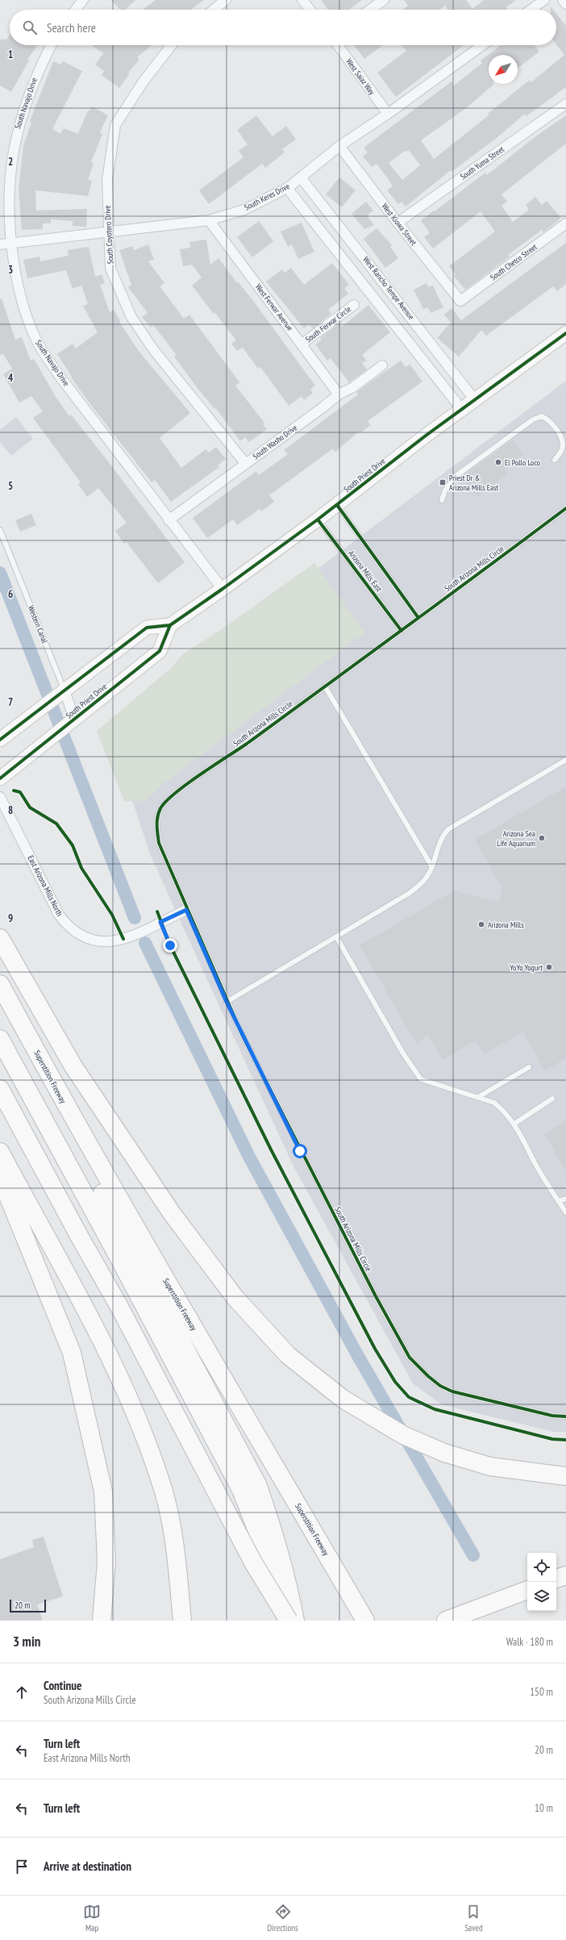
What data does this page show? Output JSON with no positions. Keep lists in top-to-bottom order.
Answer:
{
  "streets": {
    "highway": ["Superstition Freeway"],
    "main road": ["South Priest Drive"],
    "street": [
      "West Saiaz Way",
      "South Navajo Drive",
      "South Yuma Street",
      "South Keres Drive",
      "West Kiowa Street",
      "South Coyotero Drive",
      "South Chetco Street",
      "West Rancho Tempe Avenue",
      "West Ferwar Avenue",
      "South Ferwar Circle",
      "South Washo Drive",
      "Western Canal",
      "East Arizona Mills North"
    ],
    "lane": ["South Arizona Mills Circle", "Arizona Mills East"]
  },
  "crossings": [
    ["West Saiaz Way", "South Keres Drive"],
    ["South Navajo Drive", "South Keres Drive"],
    ["South Navajo Drive", "South Washo Drive"],
    ["South Navajo Drive", "South Priest Drive"],
    ["South Yuma Street", "West Kiowa Street"],
    ["South Keres Drive", "West Kiowa Street"],
    ["South Keres Drive", "South Coyotero Drive"],
    ["South Keres Drive", "West Rancho Tempe Avenue"],
    ["South Keres Drive", "West Ferwar Avenue"],
    ["West Kiowa Street", "South Chetco Street"],
    ["South Coyotero Drive", "South Washo Drive"],
    ["West Rancho Tempe Avenue", "South Priest Drive"],
    ["West Ferwar Avenue", "South Ferwar Circle"],
    ["West Ferwar Avenue", "South Washo Drive"],
    ["South Priest Drive", "Arizona Mills East"],
    ["South Priest Drive", "Western Canal"],
    ["South Arizona Mills Circle", "Arizona Mills East"],
    ["South Arizona Mills Circle", "East Arizona Mills North"]
  ],
  "places": {
    "other": [
      "El Pollo Loco",
      "Arizona Sea Life Aquarium",
      "Arizona Mills",
      "YoYo Yogurt"
    ],
    "transit": ["Priest Dr & Arizona Mills East"]
  },
  "scale_bar": "20 m",
  "north": "bottom left",
  "page": {
    "search": "Search here",
    "scale": "20 m",
    "heading": ["3 min", "Walk · 180 m"],
    "list": [
      ["Continue", "South Arizona Mills Circle", "150 m"],
      ["Turn left", "East Arizona Mills North", "20 m"],
      ["Turn left", "10 m"],
      "Arrive at destination"
    ],
    "nav": ["Map", "Directions", "Saved"]
  },
  "grid": {
    "rows": [
      "1",
      "2",
      "3",
      "4",
      "5",
      "6",
      "7",
      "8",
      "9"
    ]
  }
}
